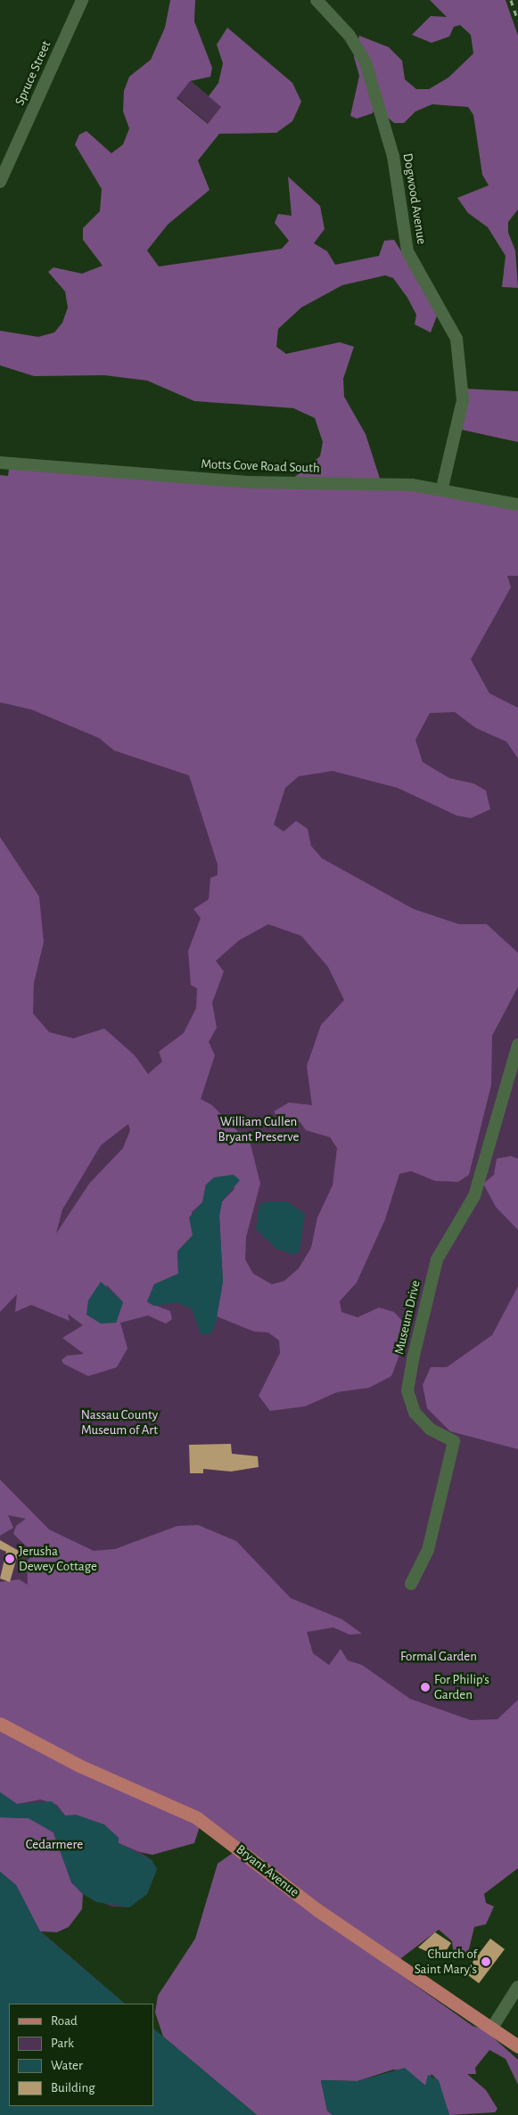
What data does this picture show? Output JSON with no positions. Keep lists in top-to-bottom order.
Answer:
{
  "streets": {
    "main road": ["Bryant Avenue"],
    "street": [
      "Spruce Street",
      "Dogwood Avenue",
      "Motts Cove Road South",
      "Museum Drive"
    ]
  },
  "crossings": [
    ["Dogwood Avenue", "Motts Cove Road South"]
  ],
  "parks": [
    "William Cullen Bryant Preserve",
    "Nassau County Museum of Art",
    "Formal Garden",
    "Cedarmere"
  ],
  "places": ["Jerusha Dewey Cottage", "For Philip's Garden", "Church of Saint Mary's"],
  "legend": [
    "Road",
    "Park",
    "Water",
    "Building"
  ]
}
